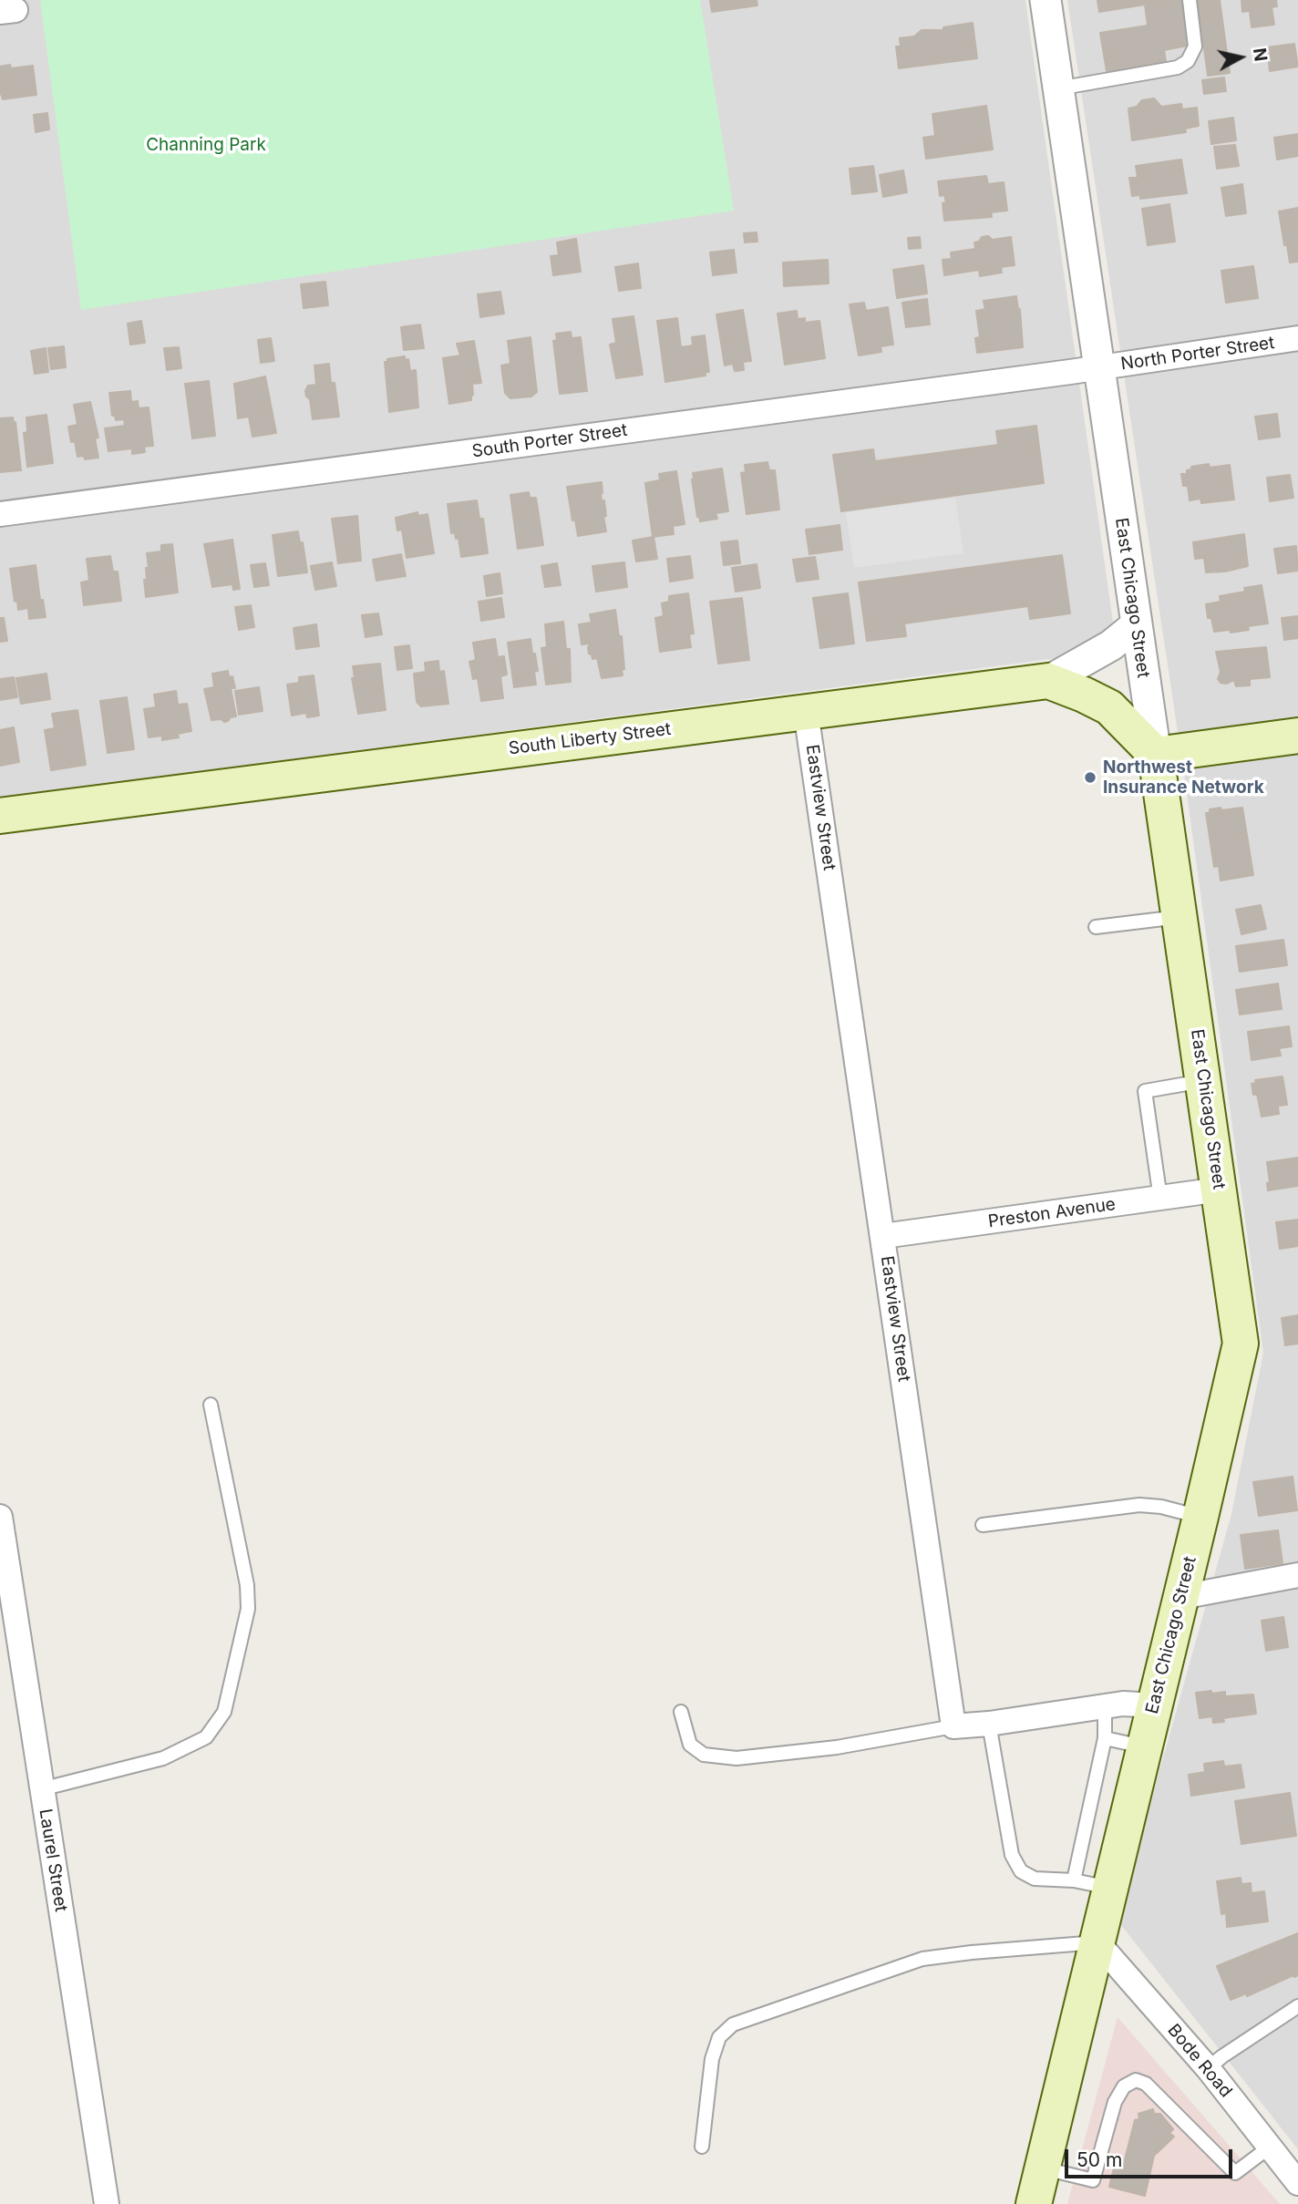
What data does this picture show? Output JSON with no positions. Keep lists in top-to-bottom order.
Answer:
{
  "streets": {
    "main road": ["East Chicago Street", "South Liberty Street"],
    "street": [
      "North Porter Street",
      "South Porter Street",
      "Eastview Street",
      "Preston Avenue",
      "Laurel Street",
      "Bode Road"
    ]
  },
  "crossings": [
    ["North Porter Street", "South Porter Street"],
    ["North Porter Street", "East Chicago Street"],
    ["South Porter Street", "East Chicago Street"],
    ["East Chicago Street", "South Liberty Street"],
    ["East Chicago Street", "Preston Avenue"],
    ["East Chicago Street", "Bode Road"],
    ["South Liberty Street", "Eastview Street"],
    ["Eastview Street", "Preston Avenue"]
  ],
  "parks": ["Channing Park"],
  "places": ["Northwest Insurance Network"],
  "scale_bar": "50 m",
  "north": "right"
}
